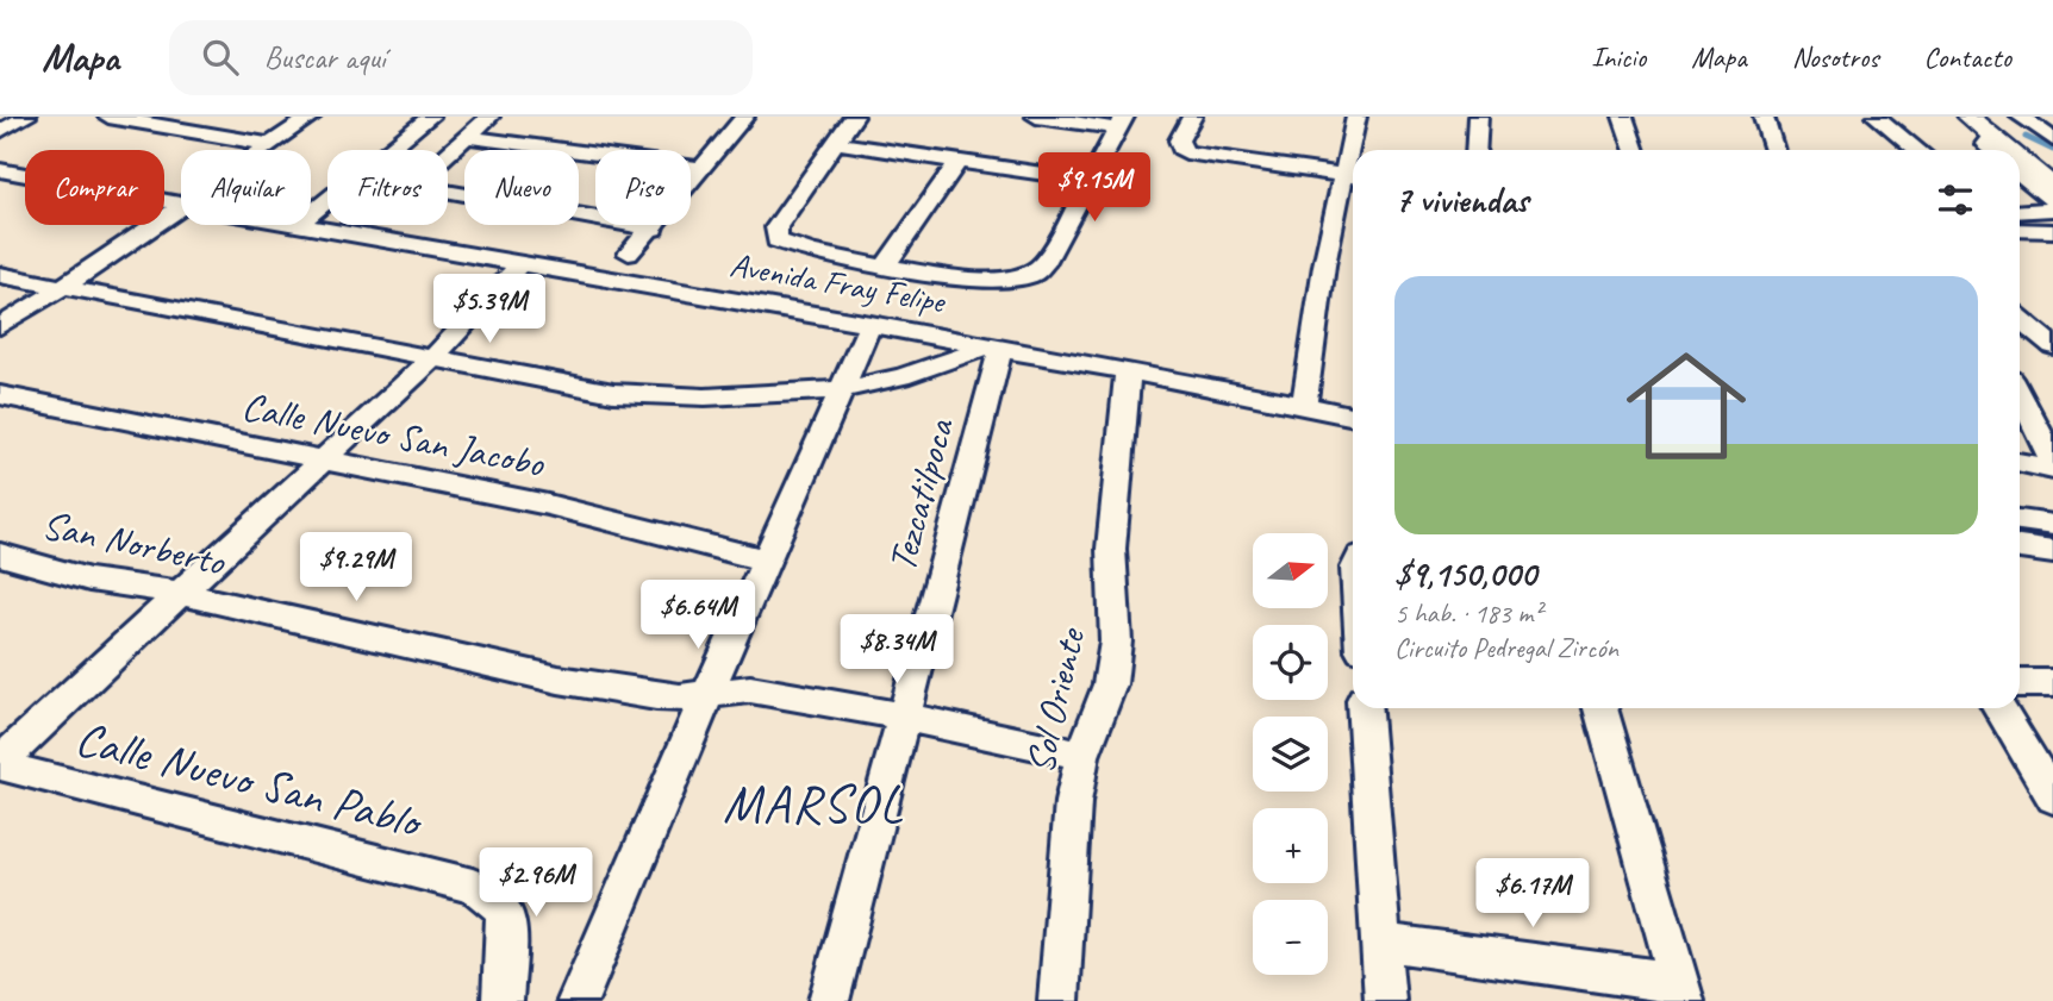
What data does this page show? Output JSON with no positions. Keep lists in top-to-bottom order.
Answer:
{
  "streets": {
    "street": [
      "Avenida Fray Felipe",
      "Calle Nuevo San Jacobo",
      "Tezcatilpoca",
      "San Norberto",
      "Sol Oriente",
      "Calle Nuevo San Pablo"
    ]
  },
  "crossings": [
    ["Avenida Fray Felipe", "Tezcatilpoca"],
    ["Avenida Fray Felipe", "Sol Oriente"],
    ["Tezcatilpoca", "San Norberto"],
    ["San Norberto", "Sol Oriente"]
  ],
  "districts": ["MARSOL"],
  "north": "right",
  "page": {
    "header": "Mapa",
    "search": "Buscar aquí",
    "nav": [
      "Inicio",
      "Mapa",
      "Nosotros",
      "Contacto"
    ],
    "chip": [
      "Comprar",
      "Alquilar",
      "Filtros",
      "Nuevo",
      "Piso"
    ],
    "heading": "7 viviendas",
    "price": [
      "$9.15M",
      "$5.39M",
      "$9.29M",
      "$6.64M",
      "$8.34M",
      "$2.96M",
      "$6.17M"
    ],
    "list": [
      {
        "name": "$9,150,000",
        "note": "5 hab. · 183 m² · Circuito Pedregal Zircón"
      }
    ],
    "map_buttons": ["+", "−"]
  }
}
